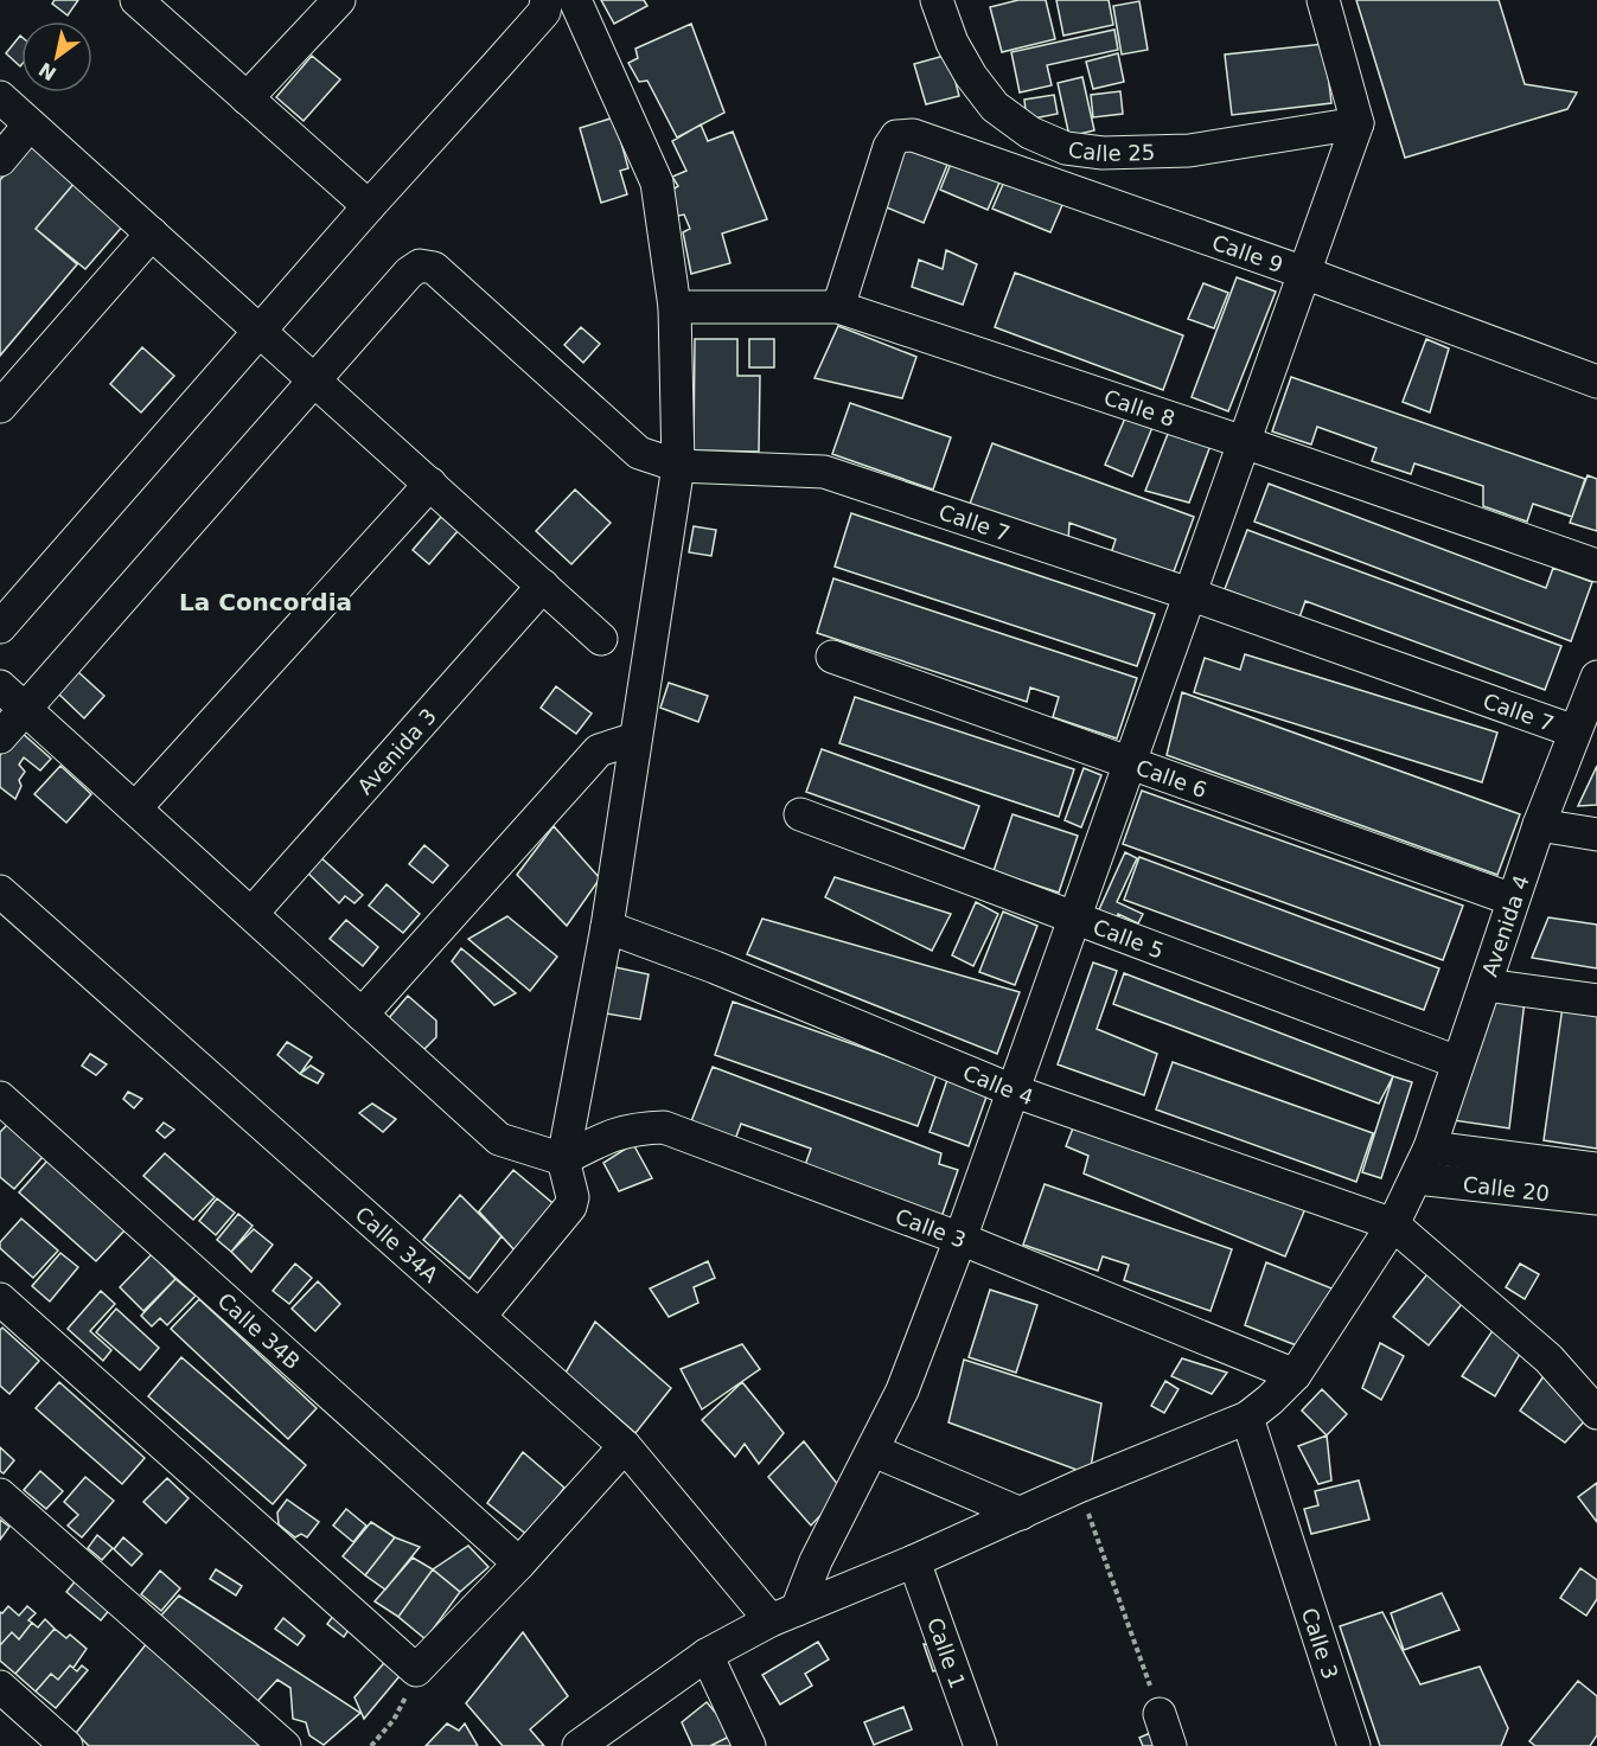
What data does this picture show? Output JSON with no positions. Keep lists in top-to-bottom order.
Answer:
{
  "streets": {
    "street": [
      "Calle 25",
      "Calle 9",
      "Calle 8",
      "Calle 7",
      "Avenida 3",
      "Calle 6",
      "Avenida 4",
      "Calle 5",
      "Calle 4",
      "Calle 20",
      "Calle 3",
      "Calle 34A",
      "Calle 34B",
      "Calle 1"
    ]
  },
  "crossings": [
    ["Calle 9", "Calle 8"],
    ["Calle 7", "Avenida 4"],
    ["Calle 6", "Avenida 4"],
    ["Avenida 4", "Calle 5"],
    ["Avenida 4", "Calle 4"],
    ["Avenida 4", "Calle 20"],
    ["Avenida 4", "Calle 3"],
    ["Avenida 4", "Calle 34A"],
    ["Avenida 4", "Calle 1"]
  ],
  "districts": ["La Concordia"],
  "north": "bottom left"
}
